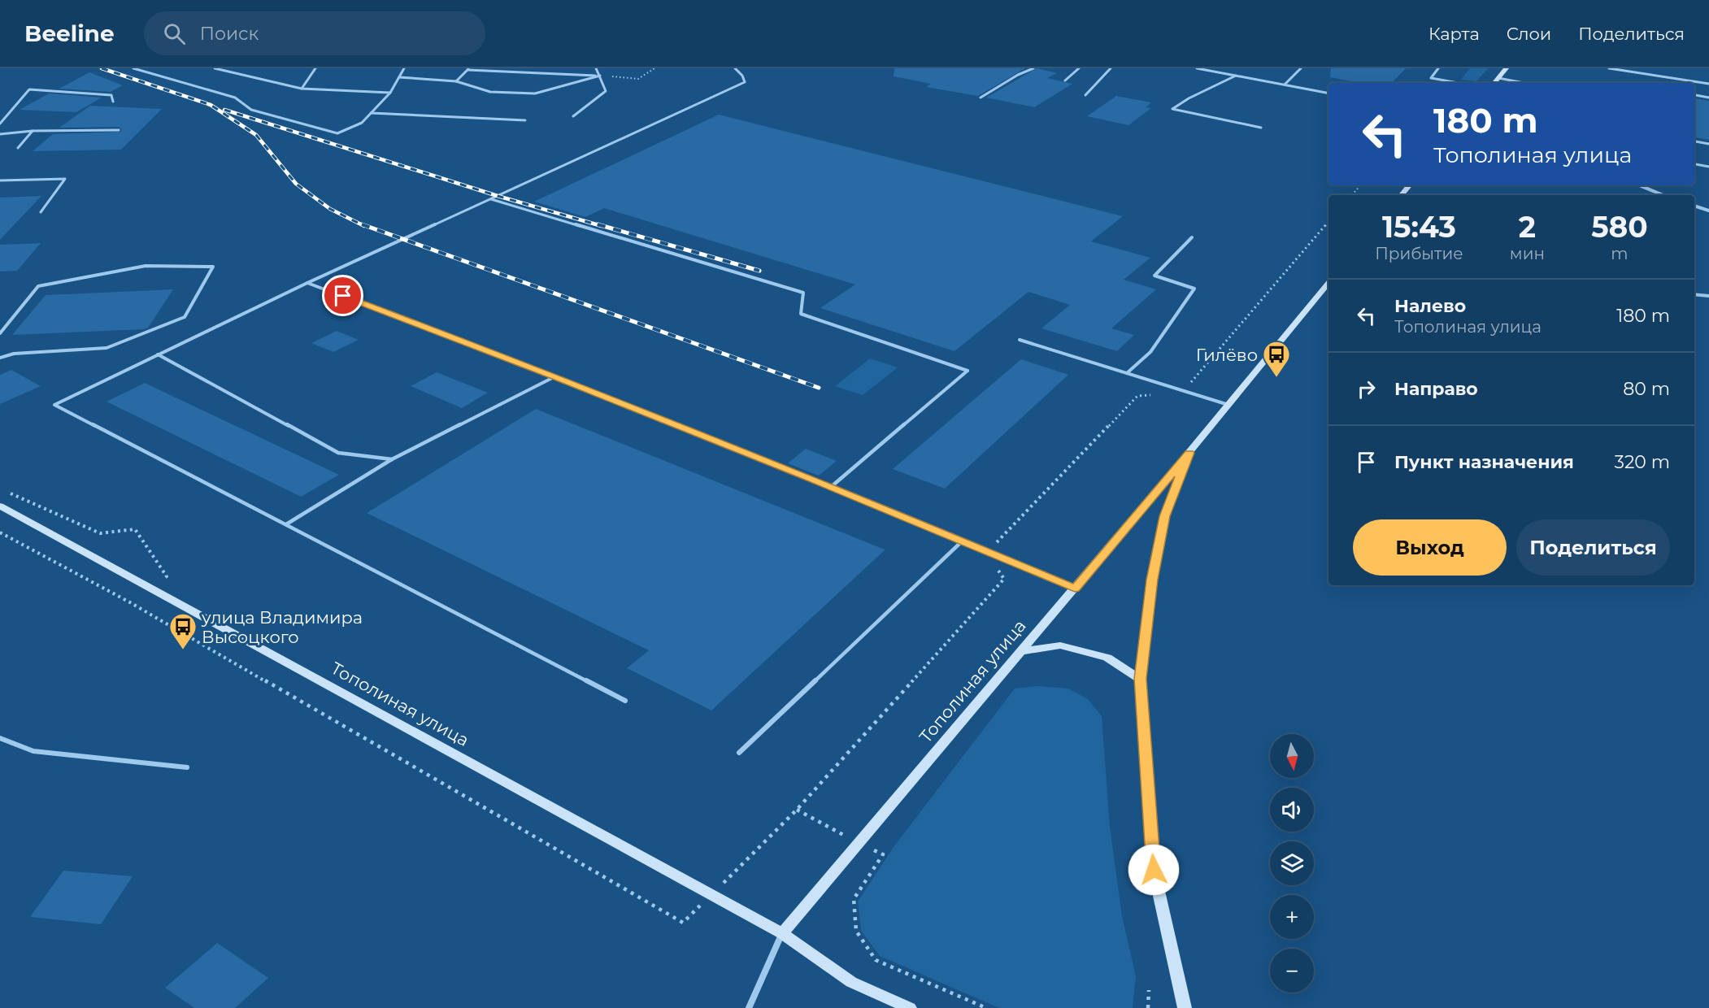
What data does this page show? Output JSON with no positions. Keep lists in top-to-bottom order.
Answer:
{
  "streets": {
    "main road": ["Тополиная улица"]
  },
  "places": {
    "bus stop": ["Гилёво", "улица Владимира Высоцкого"]
  },
  "north": "bottom",
  "page": {
    "header": "Beeline",
    "search": "Поиск",
    "nav": ["Карта", "Слои", "Поделиться"],
    "turn": ["180 m", "Тополиная улица"],
    "eta": [
      "15:43",
      "Прибытие",
      "2",
      "мин",
      "580",
      "m"
    ],
    "list": [
      {
        "name": "Налево",
        "note": "Тополиная улица",
        "value": "180 m"
      },
      {
        "name": "Направо",
        "value": "80 m"
      },
      {
        "name": "Пункт назначения",
        "value": "320 m"
      }
    ],
    "buttons": ["Выход", "Поделиться"],
    "map_buttons": ["+", "−"]
  }
}
